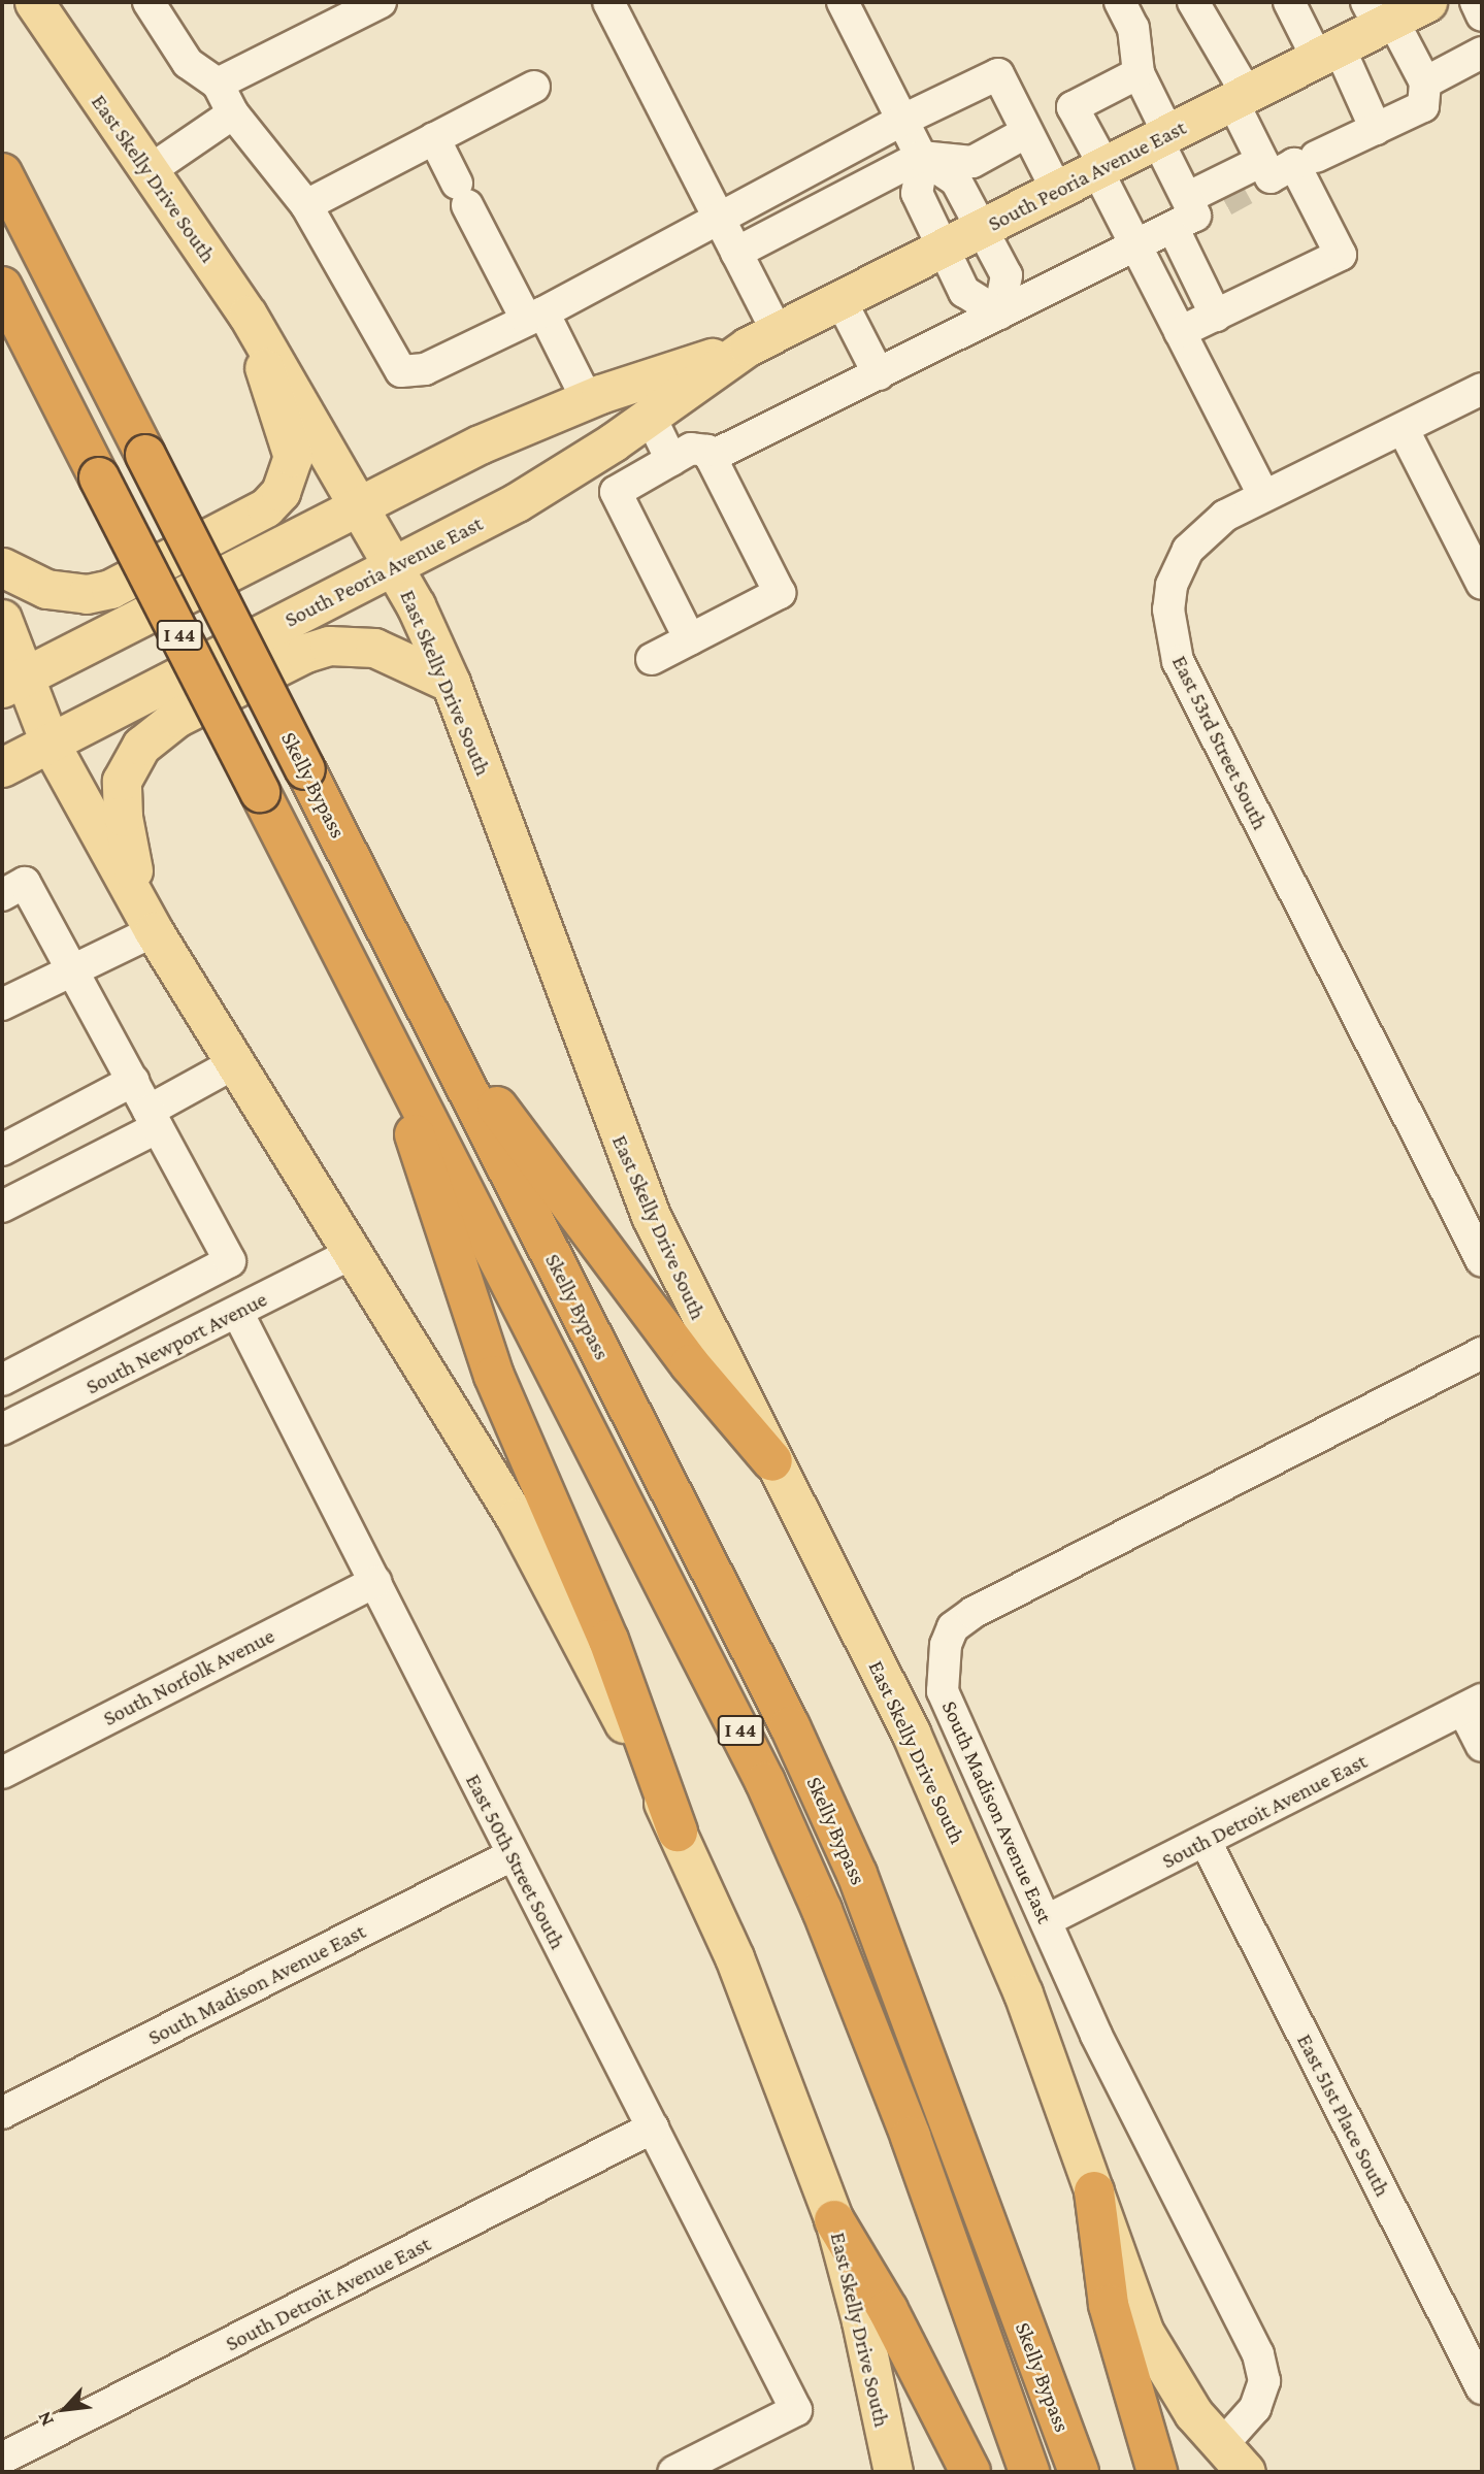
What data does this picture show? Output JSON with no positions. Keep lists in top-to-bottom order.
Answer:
{
  "streets": {
    "highway": ["I 44", "Skelly Bypass"],
    "main road": ["South Peoria Avenue East", "East Skelly Drive South"],
    "street": [
      "East 53rd Street South",
      "South Newport Avenue",
      "South Norfolk Avenue",
      "South Detroit Avenue East",
      "South Madison Avenue East",
      "East 50th Street South",
      "East 51st Place South"
    ]
  },
  "crossings": [
    ["South Peoria Avenue East", "East Skelly Drive South"],
    ["East Skelly Drive South", "South Newport Avenue"],
    ["East Skelly Drive South", "South Madison Avenue East"],
    ["South Newport Avenue", "East 50th Street South"],
    ["South Norfolk Avenue", "East 50th Street South"],
    ["South Detroit Avenue East", "South Madison Avenue East"],
    ["South Detroit Avenue East", "East 50th Street South"],
    ["South Detroit Avenue East", "East 51st Place South"],
    ["South Madison Avenue East", "East 50th Street South"]
  ],
  "north": "bottom left"
}
